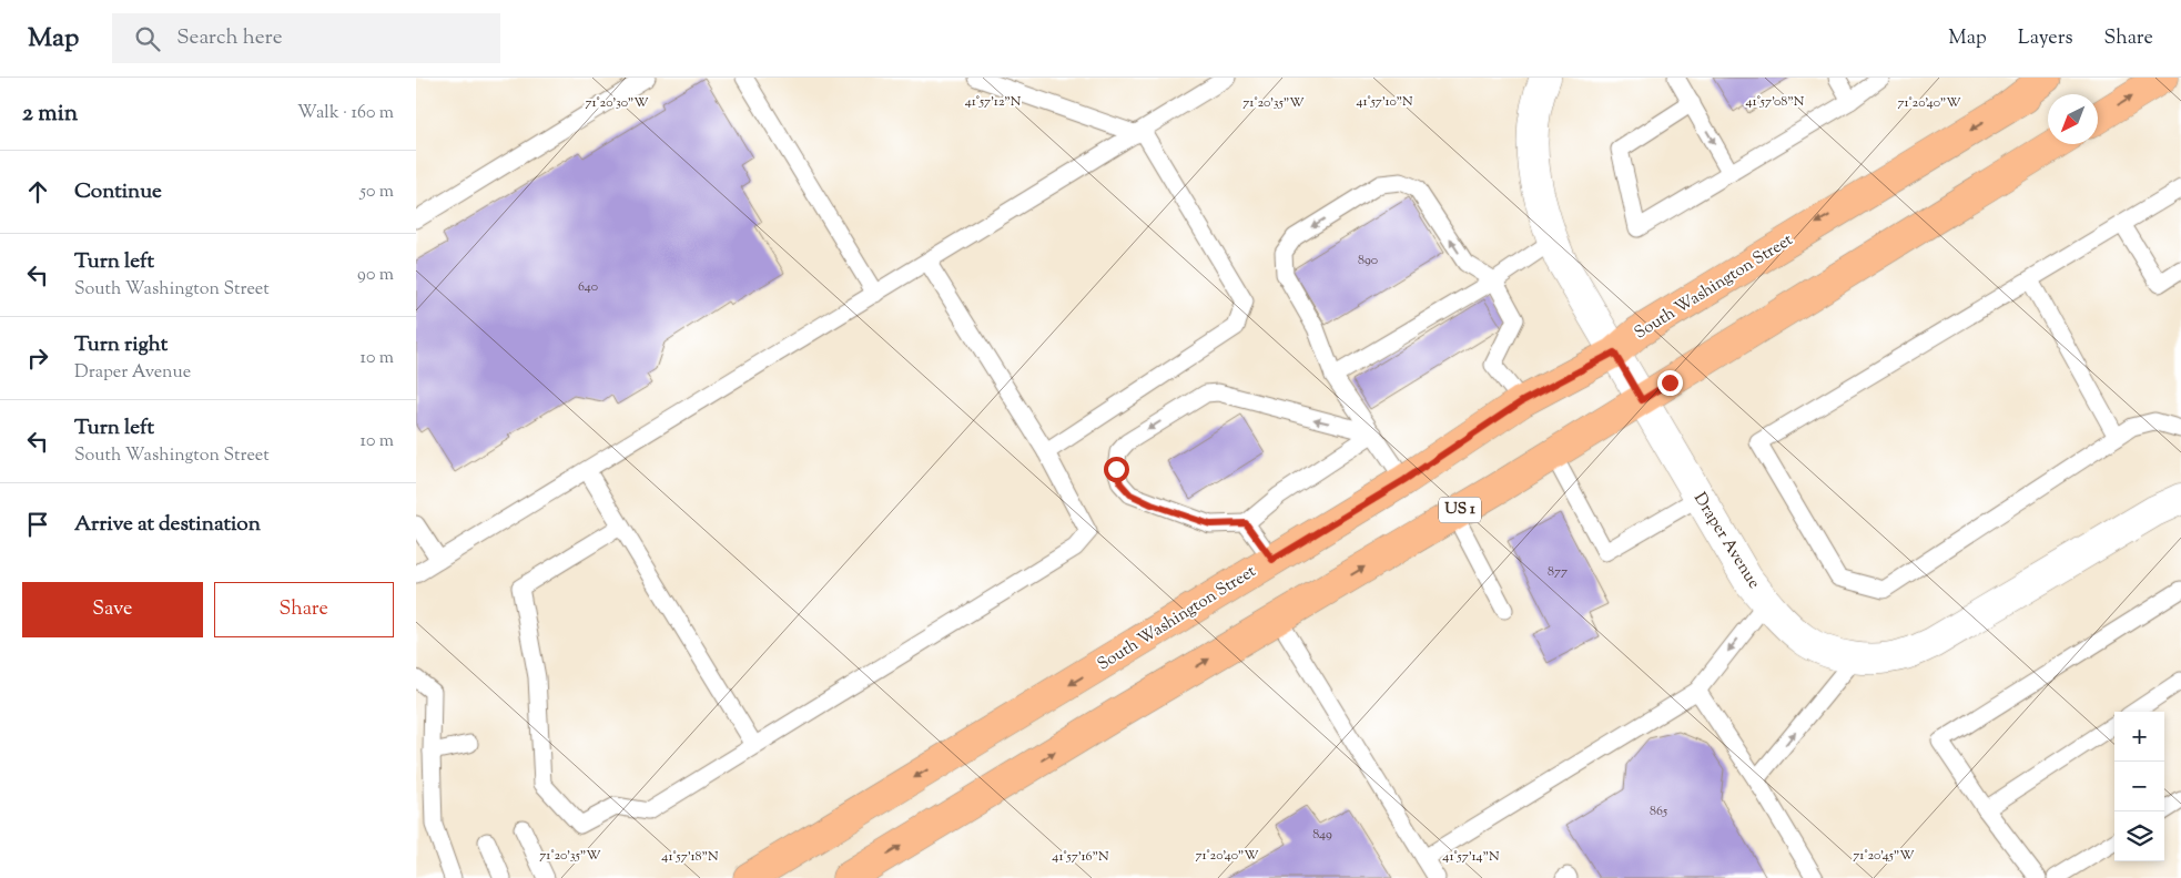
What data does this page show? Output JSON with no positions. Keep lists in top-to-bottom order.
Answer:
{
  "streets": {
    "main road": ["South Washington Street", "US 1"],
    "street": ["Draper Avenue"]
  },
  "crossings": [
    ["South Washington Street", "Draper Avenue"],
    ["US 1", "Draper Avenue"]
  ],
  "house_numbers": [
    "890",
    "640",
    "877",
    "865",
    "849"
  ],
  "north": "bottom left",
  "page": {
    "header": "Map",
    "search": "Search here",
    "nav": ["Map", "Layers", "Share"],
    "heading": ["2 min", "Walk · 160 m"],
    "list": [
      ["Continue", "50 m"],
      ["Turn left", "South Washington Street", "90 m"],
      ["Turn right", "Draper Avenue", "10 m"],
      ["Turn left", "South Washington Street", "10 m"],
      "Arrive at destination"
    ],
    "buttons": ["Save", "Share"],
    "map_buttons": ["+", "−"]
  },
  "coordinates": [
    "41°57'12\"N",
    "41°57'10\"N",
    "41°57'08\"N",
    "71°20'30\"W",
    "71°20'35\"W",
    "71°20'40\"W",
    "71°20'45\"W",
    "41°57'18\"N",
    "41°57'16\"N",
    "41°57'14\"N"
  ]
}
